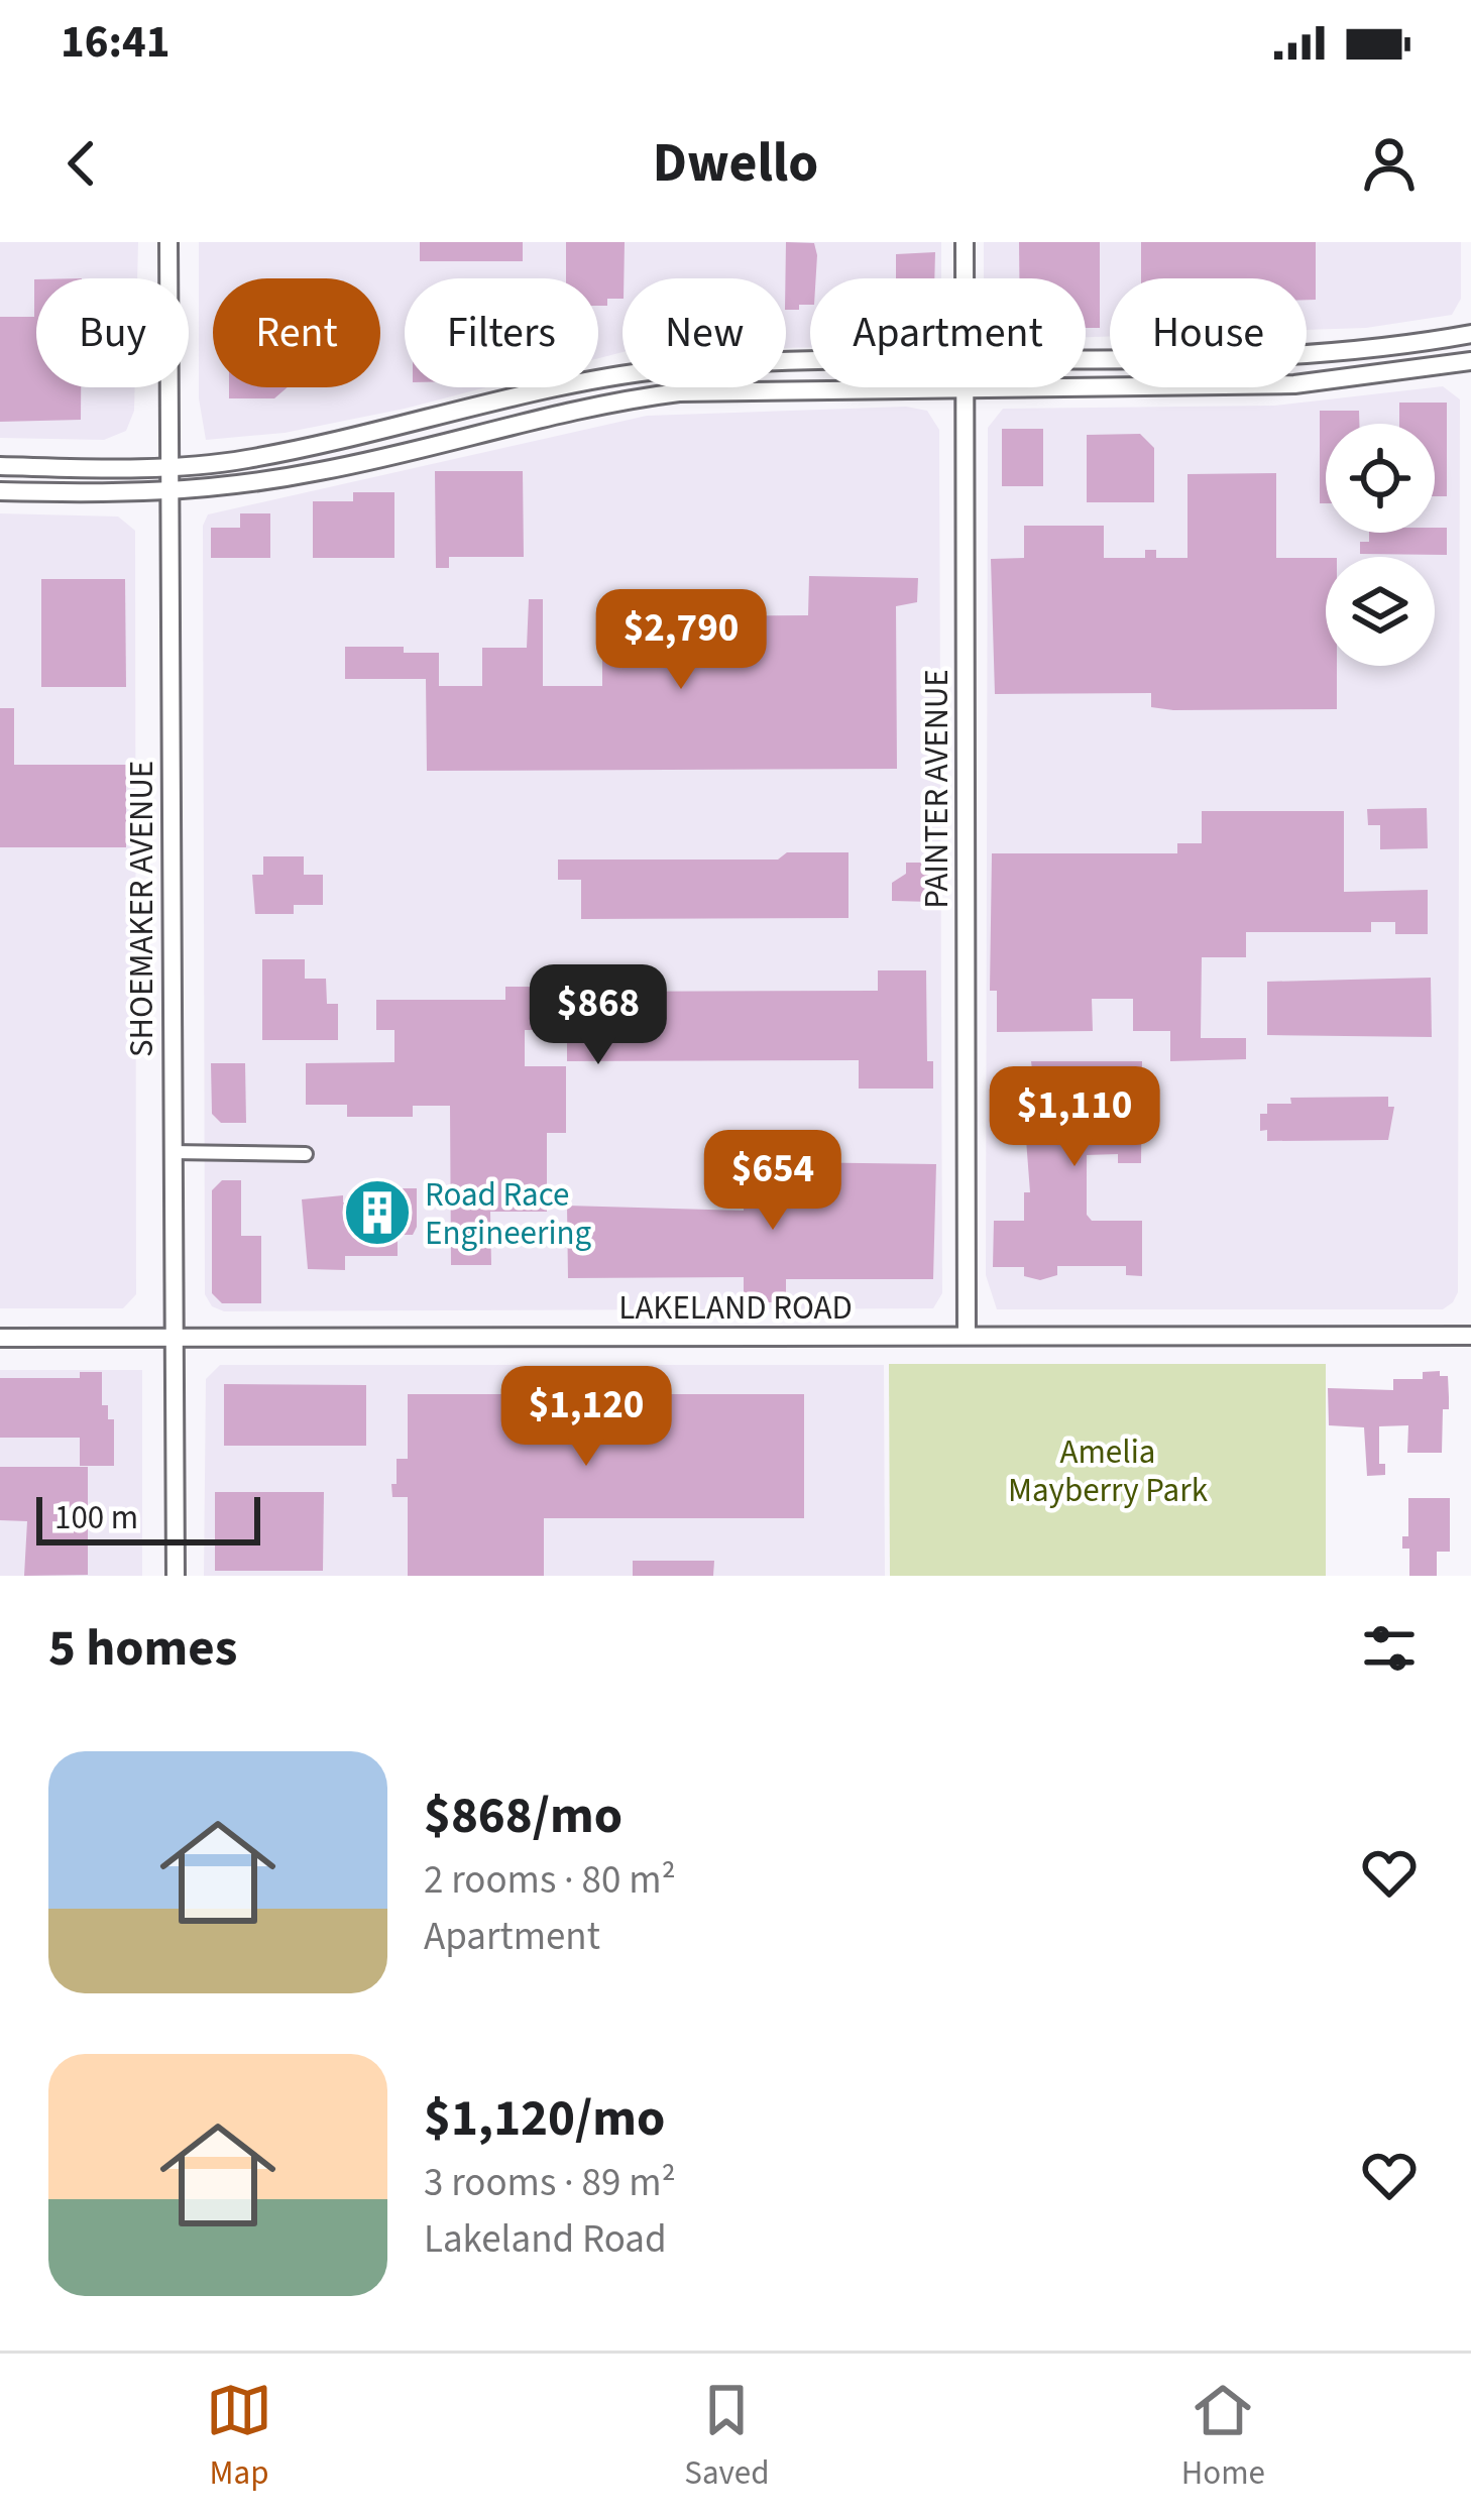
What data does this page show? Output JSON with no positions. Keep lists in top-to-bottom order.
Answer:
{
  "streets": {
    "main road": ["PAINTER AVENUE", "SHOEMAKER AVENUE", "LAKELAND ROAD"]
  },
  "crossings": [
    ["PAINTER AVENUE", "LAKELAND ROAD"],
    ["SHOEMAKER AVENUE", "LAKELAND ROAD"]
  ],
  "parks": ["Amelia Mayberry Park"],
  "places": {
    "building": ["Road Race Engineering"]
  },
  "scale_bar": "100 m",
  "page": {
    "status": "16:41",
    "header": "Dwello",
    "chip": [
      "Buy",
      "Rent",
      "Filters",
      "New",
      "Apartment",
      "House"
    ],
    "price": [
      "$2,790",
      "$868",
      "$1,110",
      "$654",
      "$1,120"
    ],
    "scale": "100 m",
    "heading": "5 homes",
    "list": [
      {
        "name": "$868/mo",
        "note": "2 rooms · 80 m² · Apartment"
      },
      {
        "name": "$1,120/mo",
        "note": "3 rooms · 89 m² · Lakeland Road"
      }
    ],
    "tabs": ["Map", "Saved", "Home"]
  }
}
